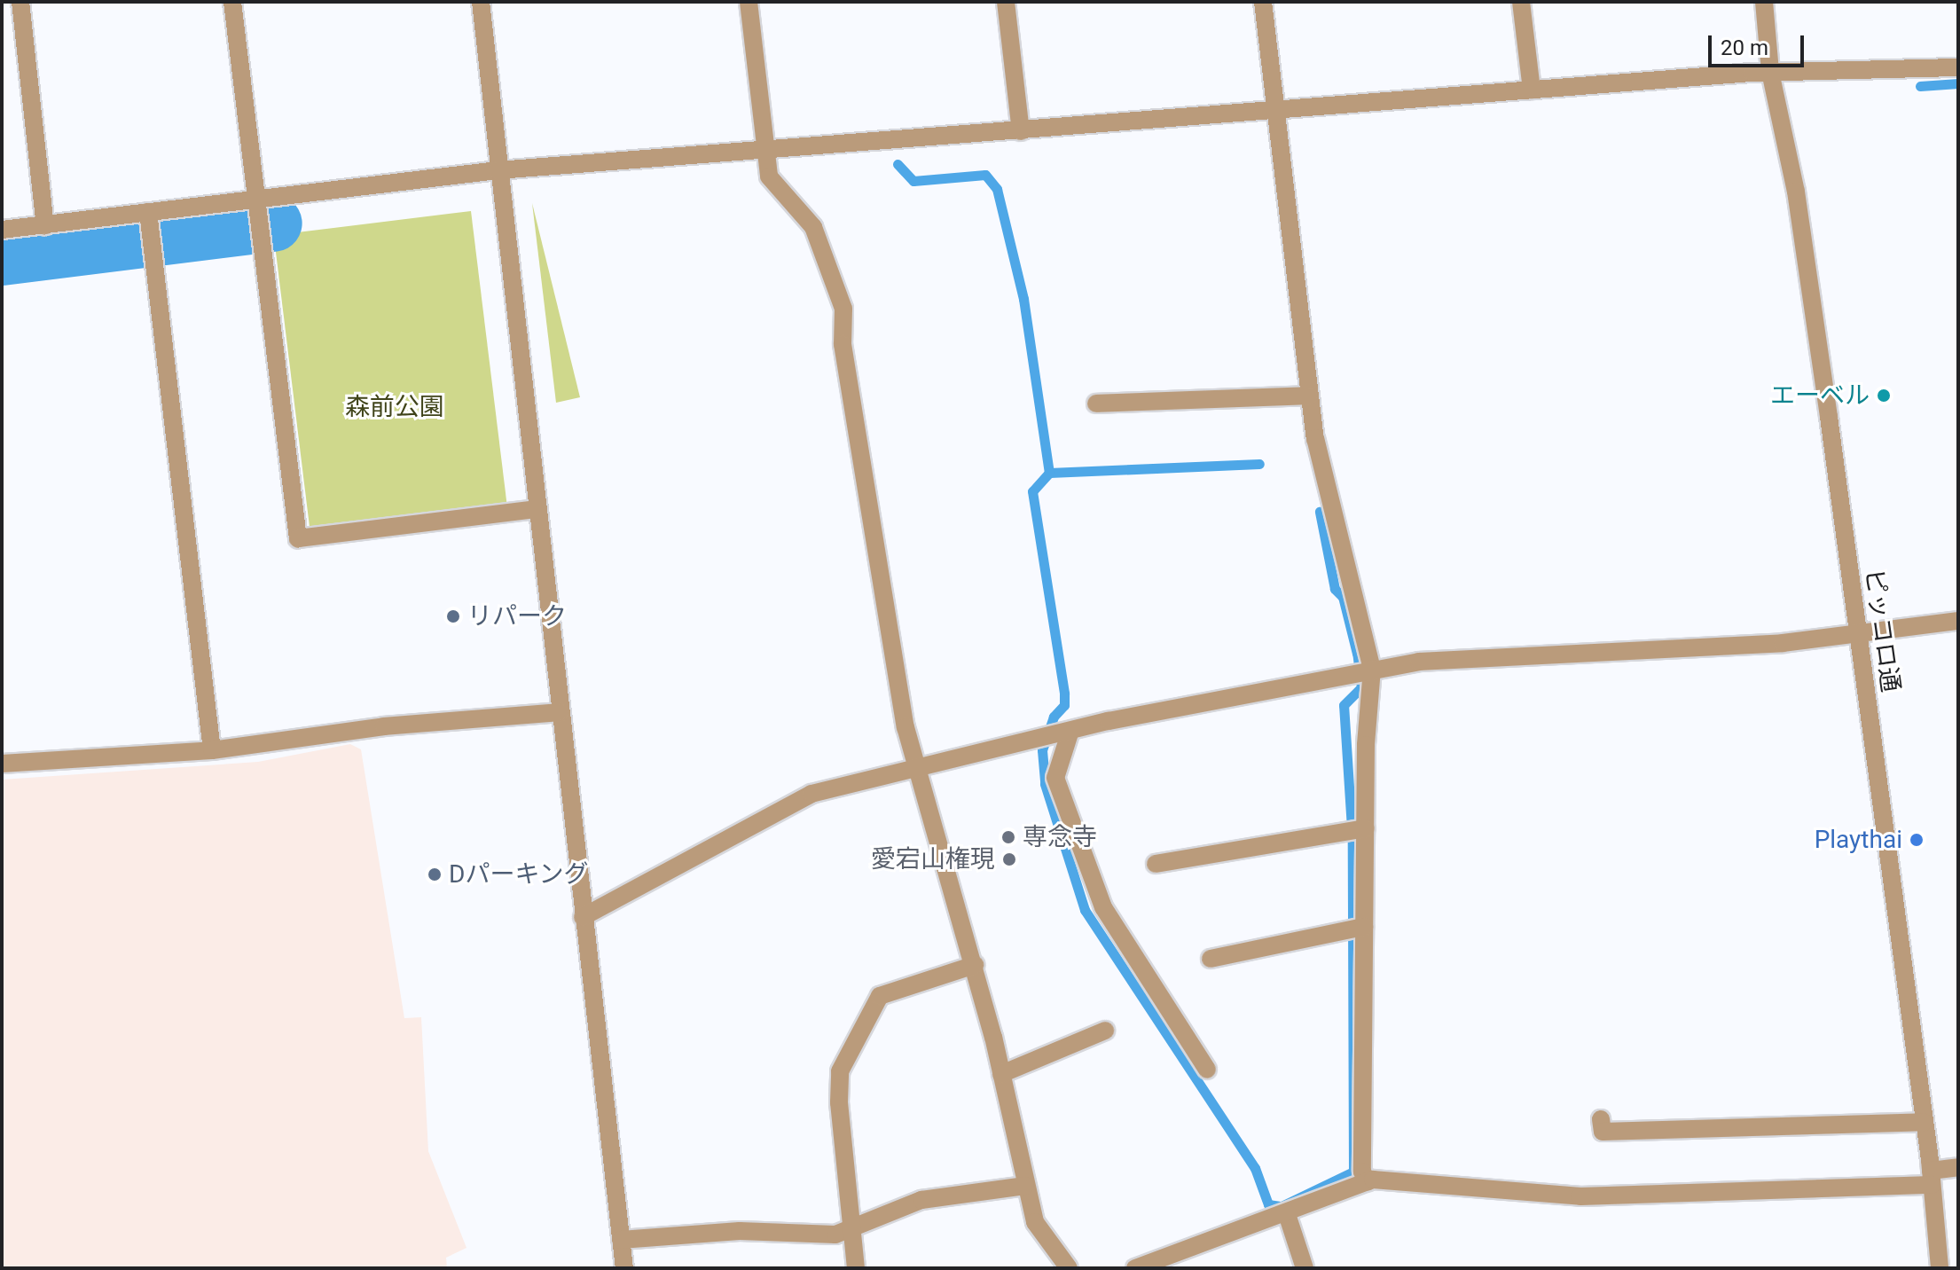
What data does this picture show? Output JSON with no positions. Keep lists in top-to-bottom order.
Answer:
{
  "streets": {
    "street": ["ピッコロ通"]
  },
  "parks": ["森前公園"],
  "places": [
    "エーベル",
    "リパーク",
    "専念寺",
    "Playthai",
    "愛宕山権現",
    "Dパーキング"
  ],
  "scale_bar": "20 m"
}
